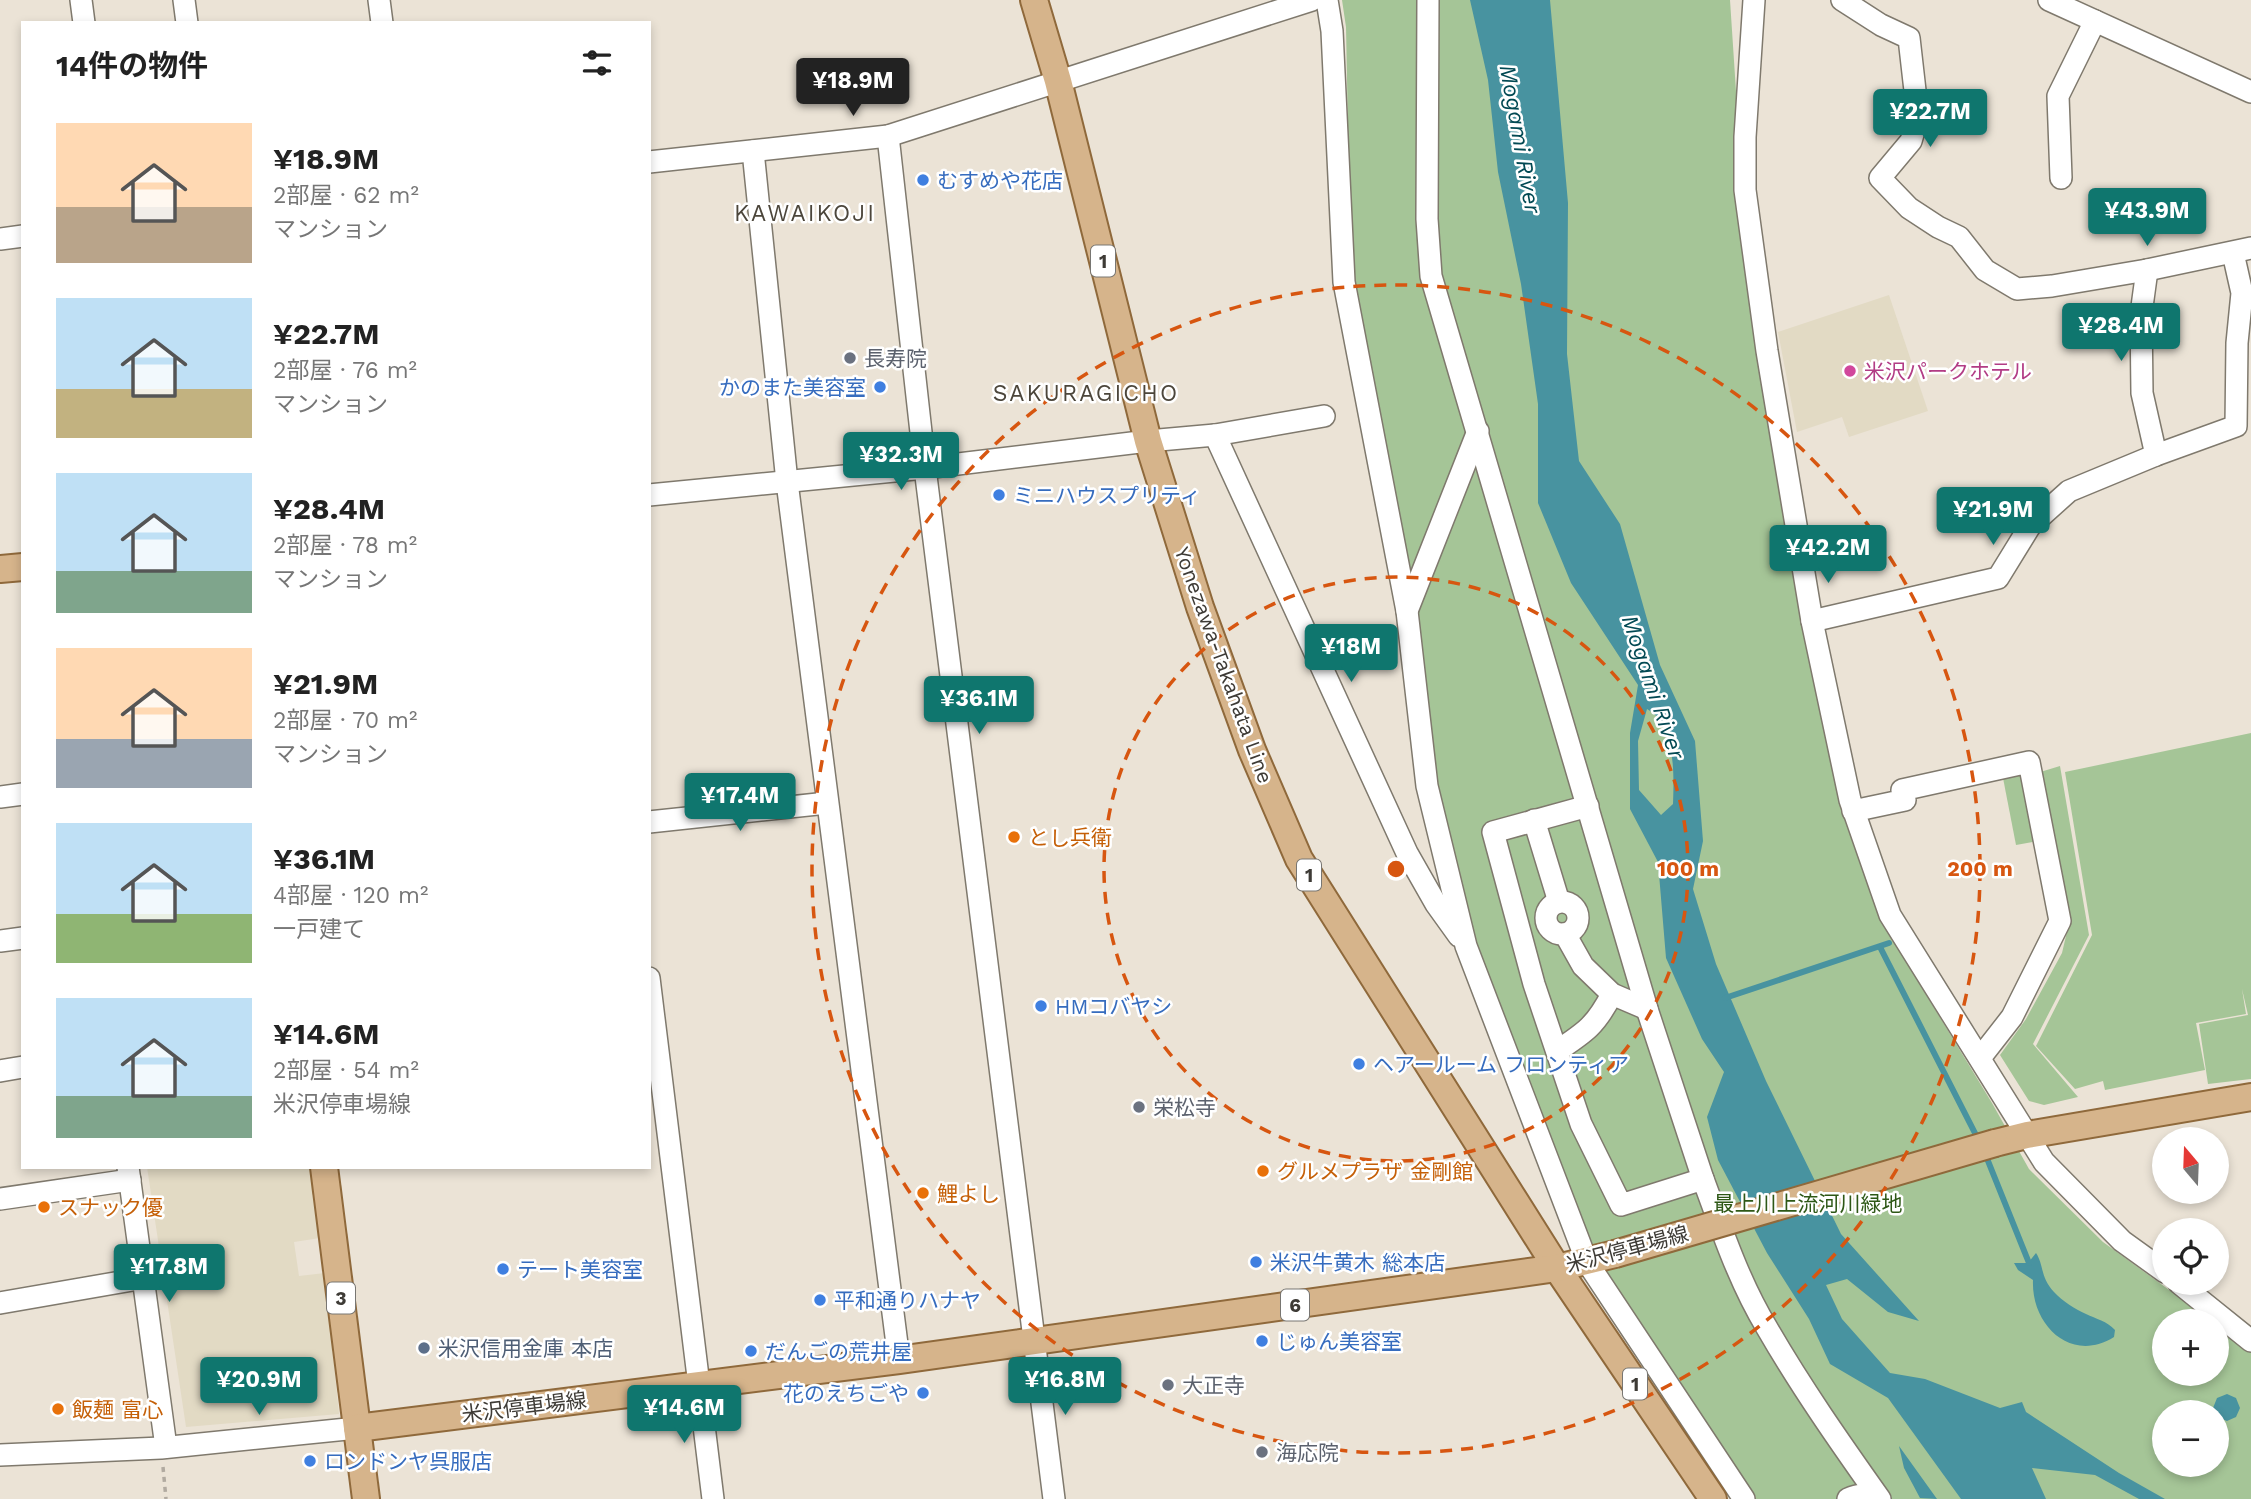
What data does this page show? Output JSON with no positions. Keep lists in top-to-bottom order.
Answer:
{
  "streets": {
    "main road": [
      "1",
      "Yonezawa-Takahata Line",
      "米沢停車場線",
      "3",
      "6"
    ]
  },
  "crossings": [
    ["1", "Yonezawa-Takahata Line"],
    ["1", "米沢停車場線"],
    ["Yonezawa-Takahata Line", "米沢停車場線"],
    ["米沢停車場線", "3"],
    ["米沢停車場線", "6"]
  ],
  "districts": ["KAWAIKOJI", "SAKURAGICHO"],
  "water": ["Mogami River"],
  "parks": ["最上川上流河川緑地"],
  "places": [
    "むすめや花店",
    "長寿院",
    "米沢パークホテル",
    "かのまた美容室",
    "ミニハウスプリティ",
    "とし兵衛",
    "HMコバヤシ",
    "ヘアールーム フロンティア",
    "栄松寺",
    "グルメプラザ 金剛館",
    "鯉よし",
    "スナック優",
    "米沢牛黄木 総本店",
    "テート美容室",
    "平和通りハナヤ",
    "じゅん美容室",
    "米沢信用金庫 本店",
    "だんごの荒井屋",
    "大正寺",
    "花のえちごや",
    "飯麺 富心",
    "海応院",
    "ロンドンヤ呉服店"
  ],
  "north": "top",
  "page": {
    "heading": "14件の物件",
    "price": [
      "¥18.9M",
      "¥22.7M",
      "¥43.9M",
      "¥28.4M",
      "¥32.3M",
      "¥21.9M",
      "¥42.2M",
      "¥18M",
      "¥36.1M",
      "¥17.4M",
      "¥17.8M",
      "¥20.9M",
      "¥16.8M",
      "¥14.6M"
    ],
    "list": [
      {
        "name": "¥18.9M",
        "note": "2部屋 · 62 m² · マンション"
      },
      {
        "name": "¥22.7M",
        "note": "2部屋 · 76 m² · マンション"
      },
      {
        "name": "¥28.4M",
        "note": "2部屋 · 78 m² · マンション"
      },
      {
        "name": "¥21.9M",
        "note": "2部屋 · 70 m² · マンション"
      },
      {
        "name": "¥36.1M",
        "note": "4部屋 · 120 m² · 一戸建て"
      },
      {
        "name": "¥14.6M",
        "note": "2部屋 · 54 m² · 米沢停車場線"
      }
    ],
    "map_buttons": ["+", "−"]
  },
  "rings": ["100 m", "200 m"]
}
